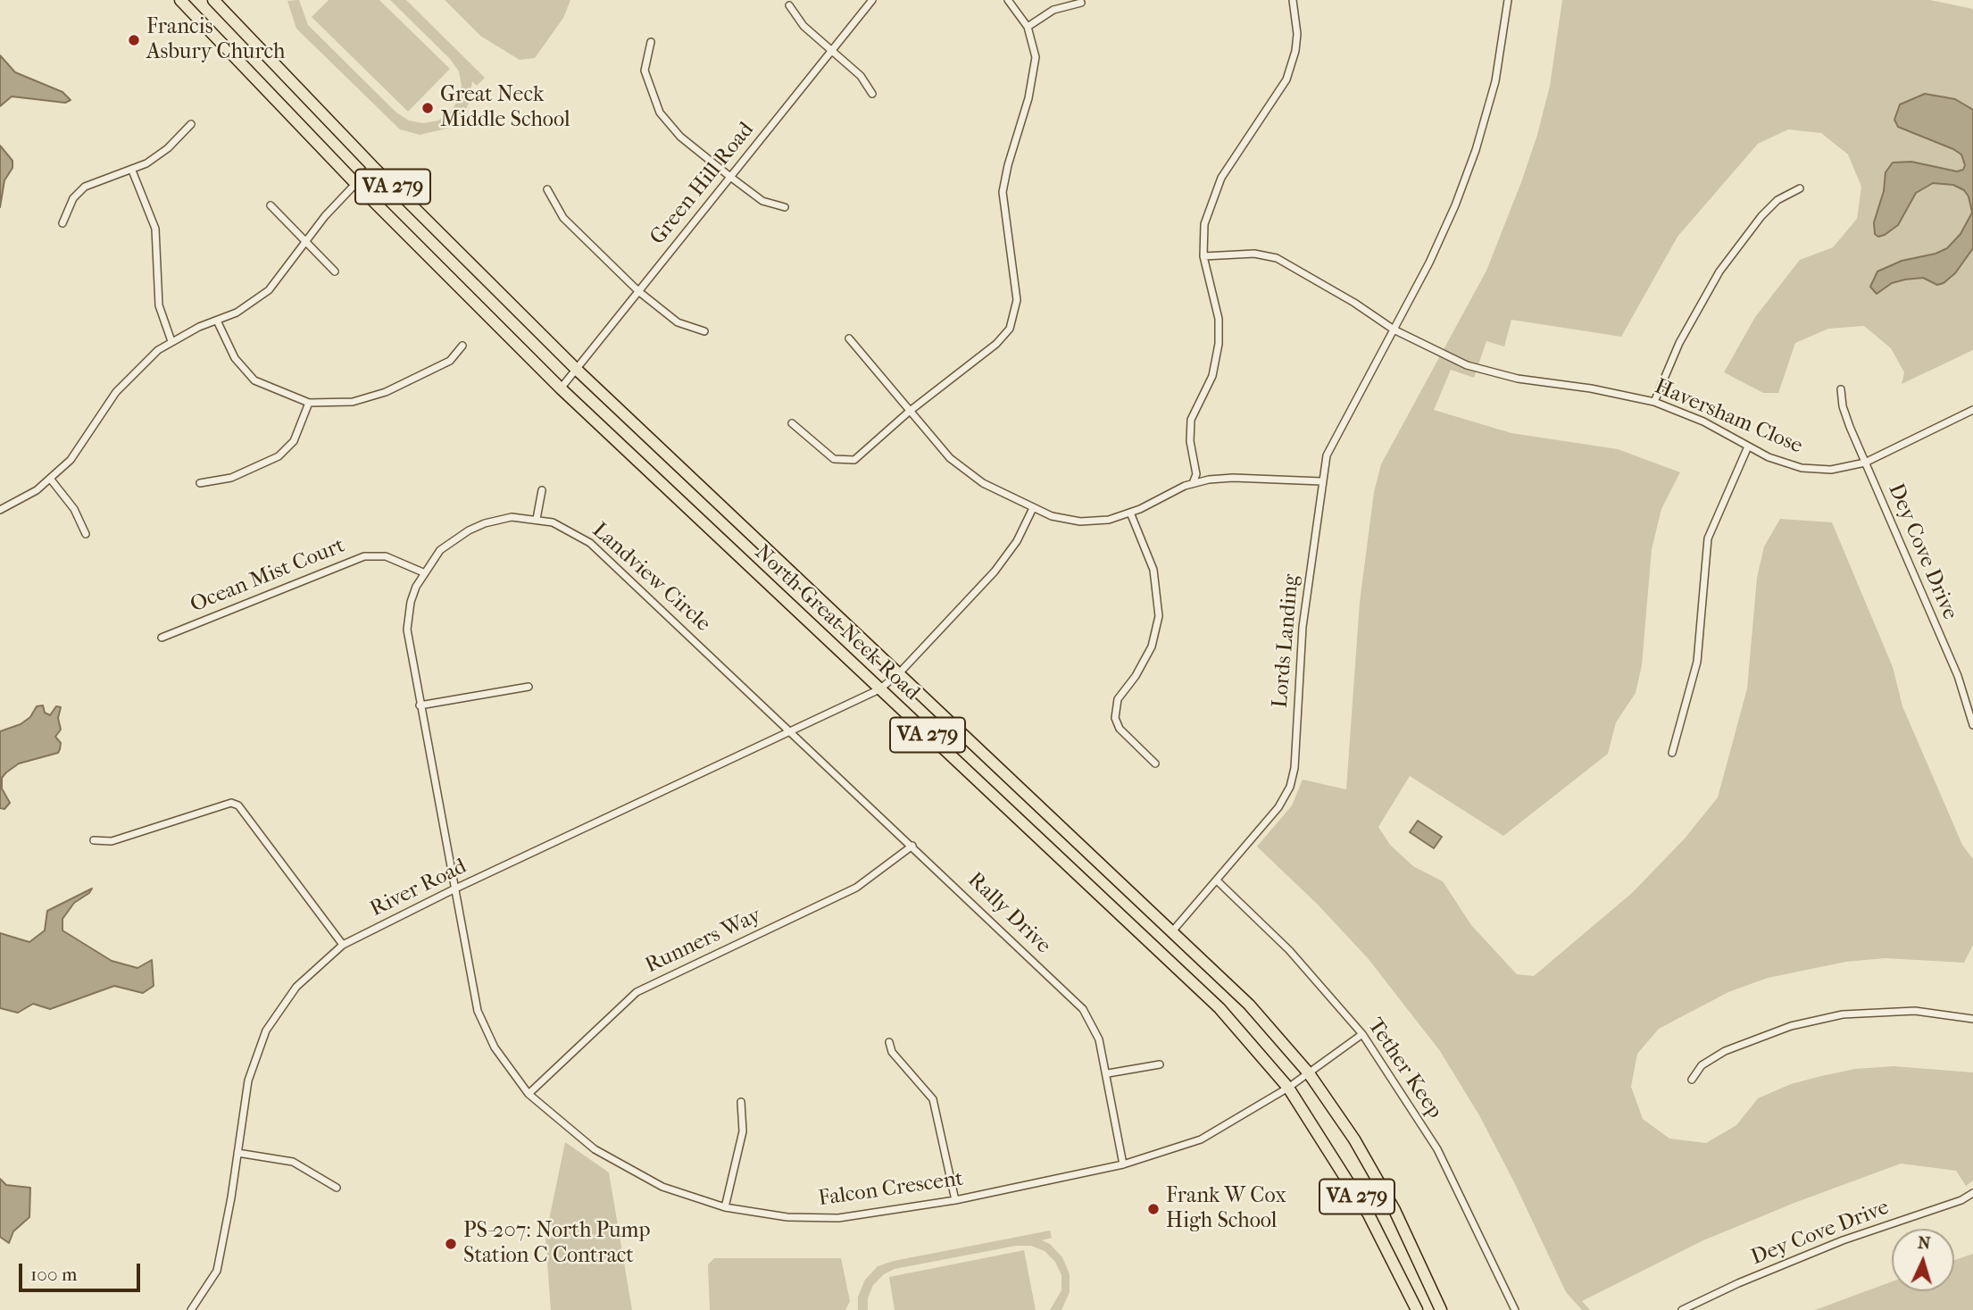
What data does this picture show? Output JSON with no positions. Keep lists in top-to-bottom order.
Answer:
{
  "streets": {
    "main road": ["VA 279", "North Great Neck Road"],
    "street": [
      "Green Hill Road",
      "Haversham Close",
      "Dey Cove Drive",
      "Ocean Mist Court",
      "Landview Circle",
      "Lords Landing",
      "River Road",
      "Rally Drive",
      "Runners Way",
      "Tether Keep",
      "Falcon Crescent"
    ]
  },
  "crossings": [
    ["Green Hill Road", "North Great Neck Road"],
    ["Haversham Close", "Dey Cove Drive"],
    ["Haversham Close", "Lords Landing"],
    ["Ocean Mist Court", "Landview Circle"],
    ["Landview Circle", "River Road"],
    ["Landview Circle", "Rally Drive"],
    ["Landview Circle", "Falcon Crescent"],
    ["North Great Neck Road", "Lords Landing"],
    ["North Great Neck Road", "River Road"],
    ["North Great Neck Road", "Falcon Crescent"],
    ["Lords Landing", "Tether Keep"],
    ["River Road", "Rally Drive"],
    ["River Road", "Falcon Crescent"],
    ["Rally Drive", "Runners Way"],
    ["Rally Drive", "Falcon Crescent"],
    ["Runners Way", "Falcon Crescent"],
    ["Tether Keep", "Falcon Crescent"]
  ],
  "places": [
    "Francis Asbury Church",
    "Great Neck Middle School",
    "Frank W Cox High School",
    "PS-207: North Pump Station C Contract"
  ],
  "scale_bar": "100 m",
  "north": "top"
}
